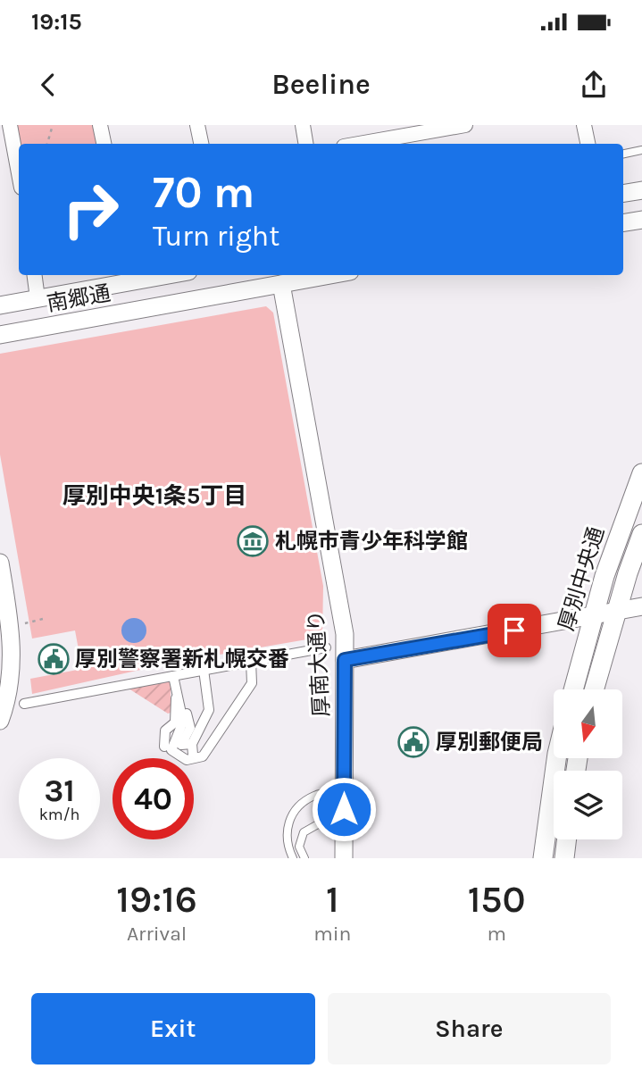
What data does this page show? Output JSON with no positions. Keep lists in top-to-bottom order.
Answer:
{
  "streets": {
    "main road": ["厚別中央通"],
    "street": ["南郷通", "厚南大通り"]
  },
  "crossings": [
    ["南郷通", "厚南大通り"]
  ],
  "districts": ["厚別中央1条5丁目"],
  "places": {
    "museum": ["札幌市青少年科学館"],
    "public building": ["厚別警察署新札幌交番", "厚別郵便局"]
  },
  "north": "bottom",
  "page": {
    "status": "19:15",
    "header": "Beeline",
    "turn": ["70 m", "Turn right"],
    "speed": "31 km/h",
    "limit": "40",
    "eta": [
      "19:16",
      "Arrival",
      "1",
      "min",
      "150",
      "m"
    ],
    "buttons": ["Exit", "Share"]
  }
}
